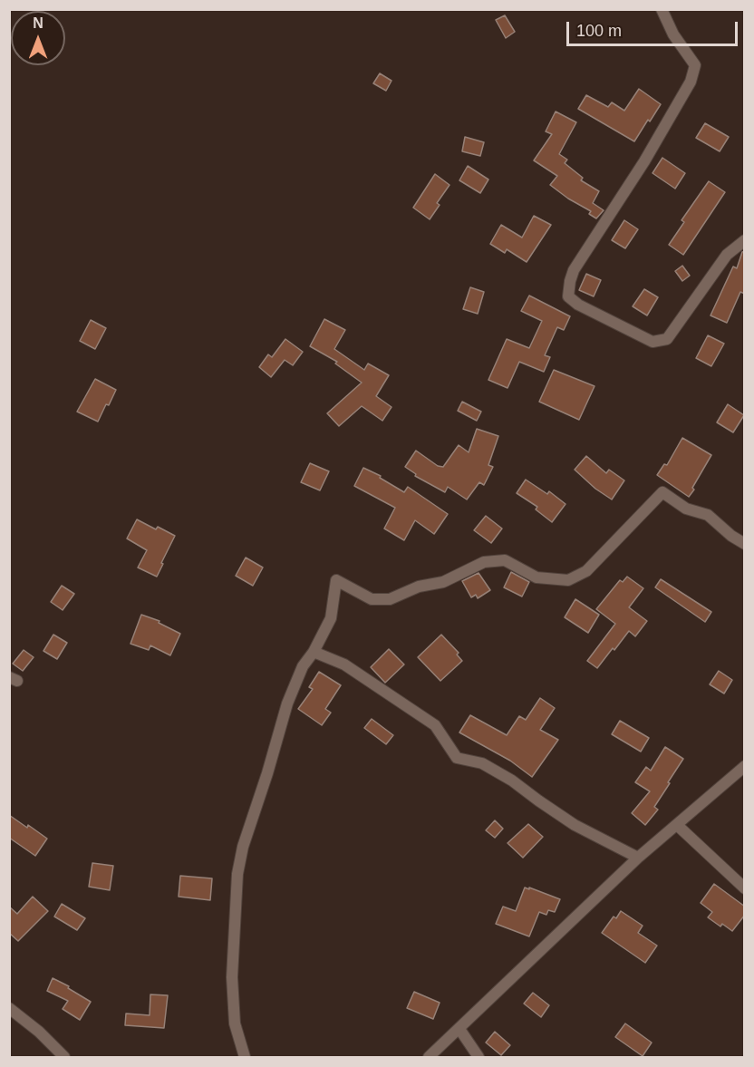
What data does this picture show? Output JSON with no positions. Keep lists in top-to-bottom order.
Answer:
{
  "scale_bar": "100 m",
  "north": "top"
}
